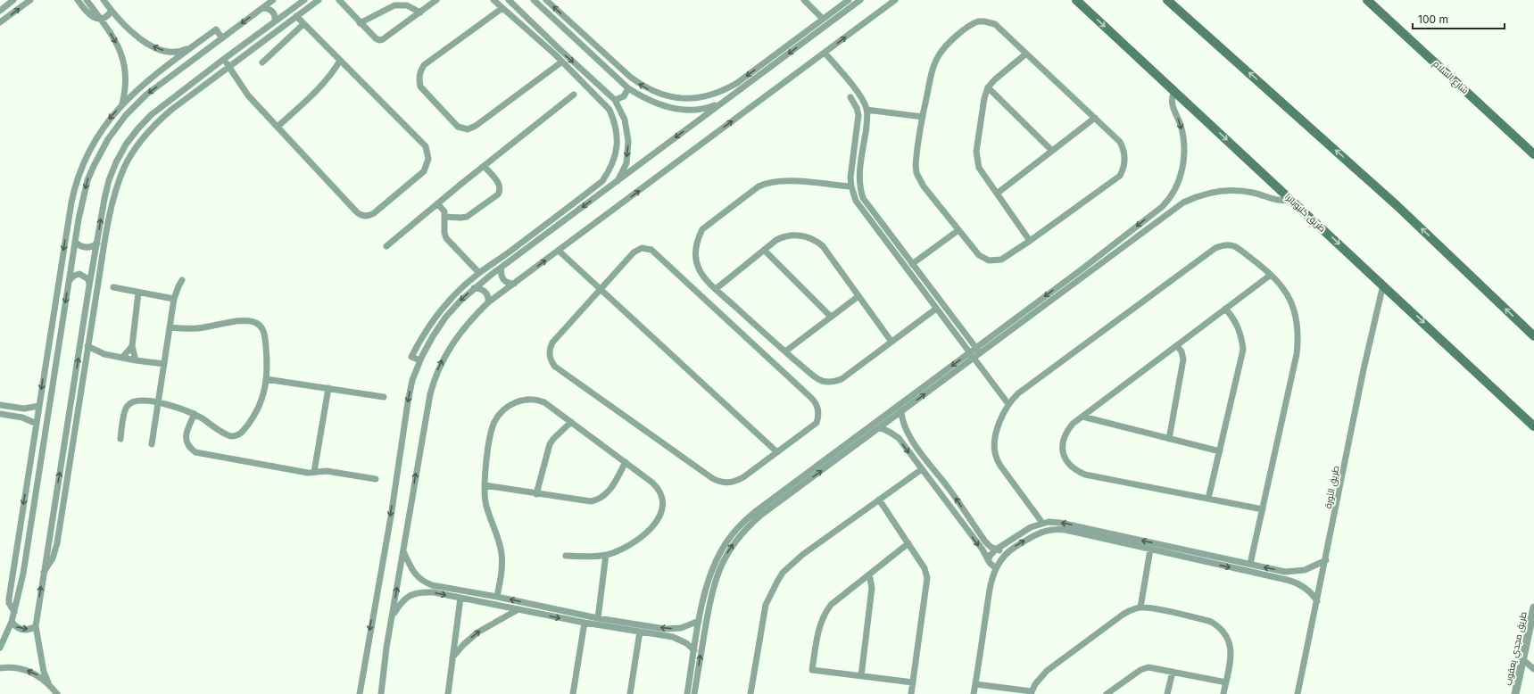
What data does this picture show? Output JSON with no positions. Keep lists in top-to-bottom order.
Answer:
{
  "streets": {
    "main road": ["شارع السلام", "طريق كليوباترا"],
    "street": ["طريق الثورة", "طريق مجدي يعقوب"]
  },
  "crossings": [
    ["طريق كليوباترا", "طريق الثورة"]
  ],
  "scale_bar": "100 m"
}
